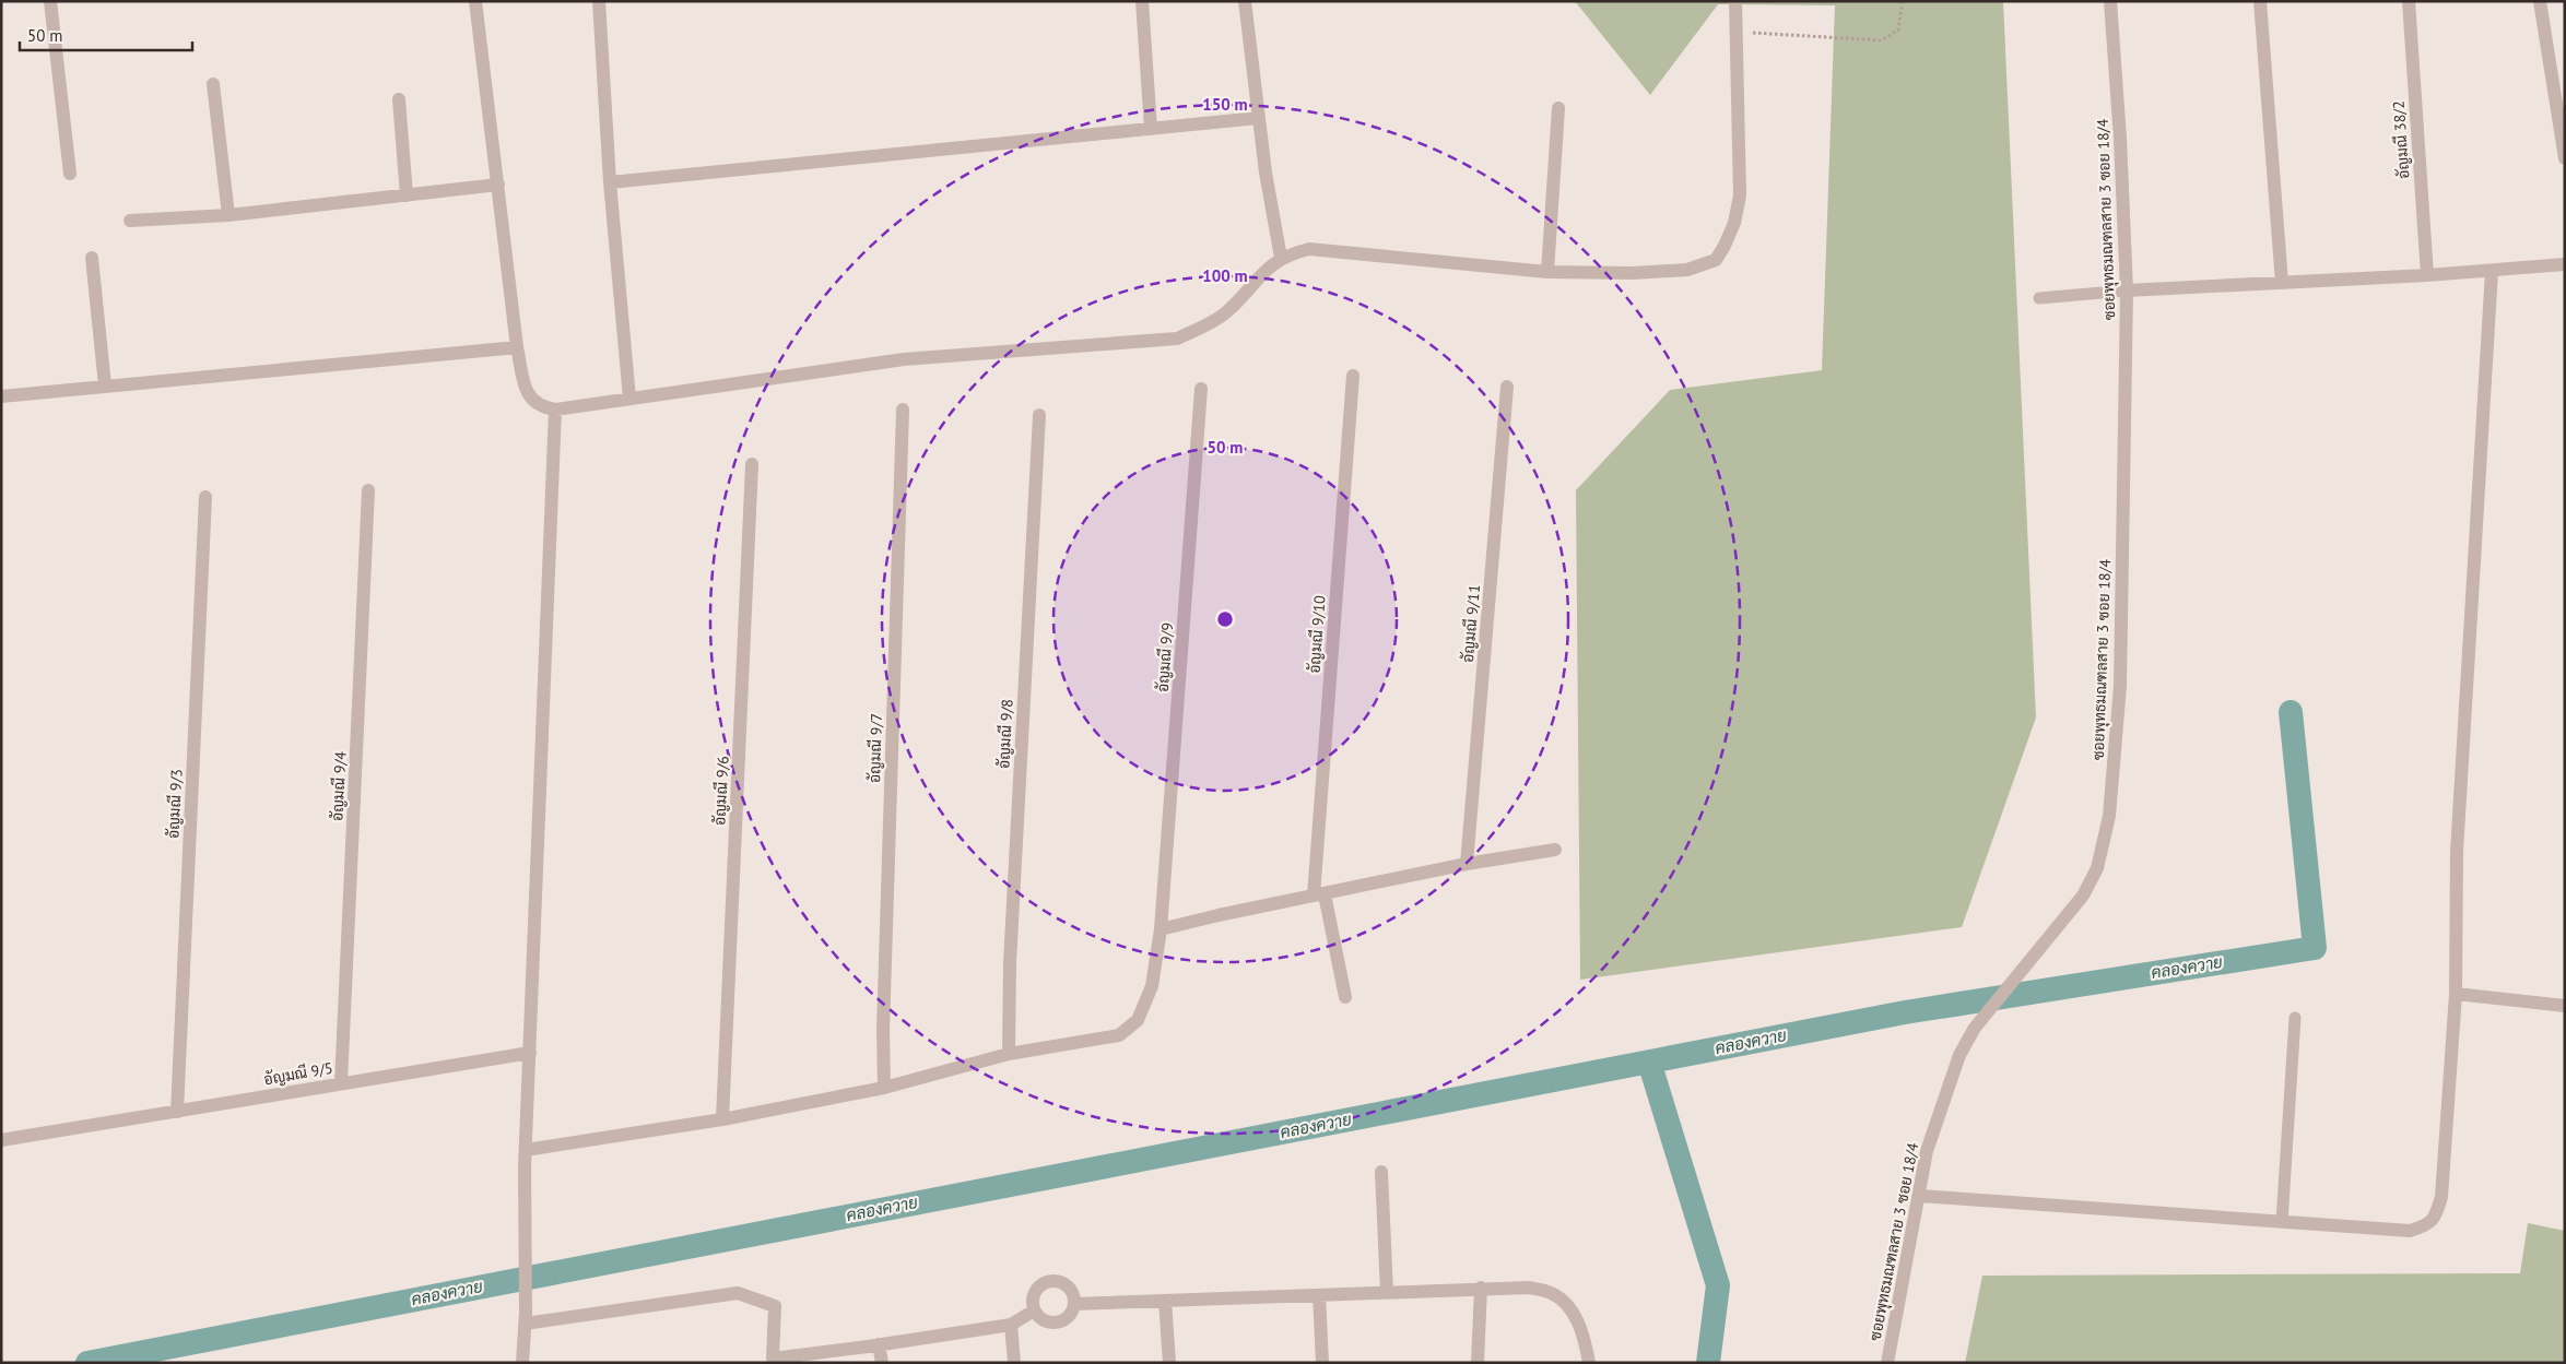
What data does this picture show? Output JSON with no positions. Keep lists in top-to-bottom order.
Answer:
{
  "streets": {
    "street": [
      "อัญมณี 38/2",
      "ซอยพุทธมณฑลสาย 3 ซอย 18/4",
      "อัญมณี 9/11",
      "อัญมณี 9/10",
      "อัญมณี 9/9",
      "อัญมณี 9/8",
      "อัญมณี 9/7",
      "อัญมณี 9/4",
      "อัญมณี 9/6",
      "อัญมณี 9/3",
      "อัญมณี 9/5"
    ]
  },
  "crossings": [
    ["อัญมณี 9/9", "อัญมณี 9/8"],
    ["อัญมณี 9/9", "อัญมณี 9/7"],
    ["อัญมณี 9/9", "อัญมณี 9/6"],
    ["อัญมณี 9/4", "อัญมณี 9/5"],
    ["อัญมณี 9/3", "อัญมณี 9/5"]
  ],
  "water": ["คลองควาย"],
  "scale_bar": "50 m",
  "rings": ["150 m", "100 m", "50 m"]
}
